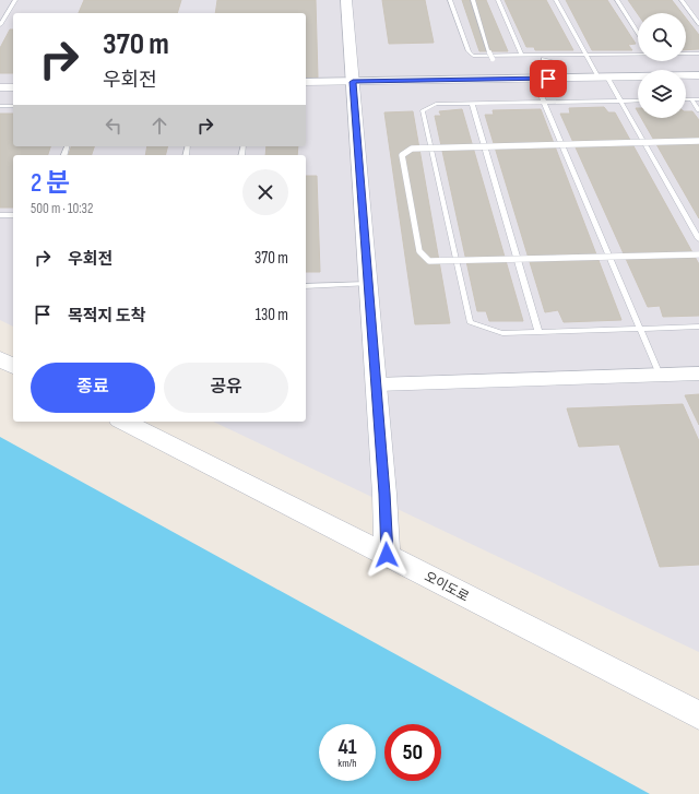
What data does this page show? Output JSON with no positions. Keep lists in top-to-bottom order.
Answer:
{
  "streets": {
    "main road": ["오이도로"]
  },
  "page": {
    "turn": ["370 m", "우회전"],
    "heading": ["2 분", "500 m · 10:32"],
    "list": [
      {
        "name": "우회전",
        "value": "370 m"
      },
      {
        "name": "목적지 도착",
        "value": "130 m"
      }
    ],
    "buttons": ["종료", "공유"],
    "speed": "41 km/h",
    "limit": "50"
  }
}
